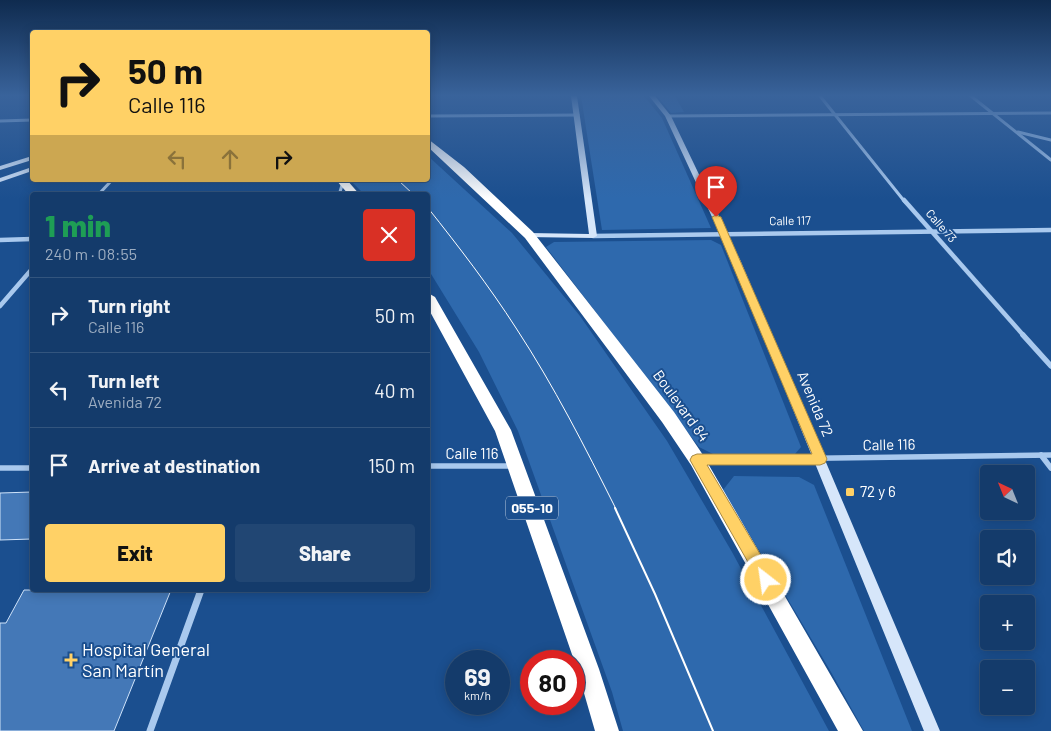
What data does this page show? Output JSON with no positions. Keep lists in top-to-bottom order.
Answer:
{
  "streets": {
    "highway": ["Boulevard 84", "055-10"],
    "street": [
      "Calle 117",
      "Calle 73",
      "Avenida 72",
      "Calle 116"
    ]
  },
  "crossings": [
    ["Calle 117", "Calle 73"],
    ["Calle 117", "Avenida 72"],
    ["Calle 117", "Boulevard 84"],
    ["Avenida 72", "Calle 116"],
    ["Boulevard 84", "Calle 116"],
    ["Calle 116", "055-10"]
  ],
  "places": {
    "transit": ["72 y 6"],
    "health": ["Hospital General San Martín"]
  },
  "north": "top left",
  "page": {
    "turn": ["50 m", "Calle 116"],
    "heading": ["1 min", "240 m · 08:55"],
    "list": [
      {
        "name": "Turn right",
        "note": "Calle 116",
        "value": "50 m"
      },
      {
        "name": "Turn left",
        "note": "Avenida 72",
        "value": "40 m"
      },
      {
        "name": "Arrive at destination",
        "value": "150 m"
      }
    ],
    "map_buttons": ["+", "−"],
    "buttons": ["Exit", "Share"],
    "speed": "69 km/h",
    "limit": "80"
  }
}
